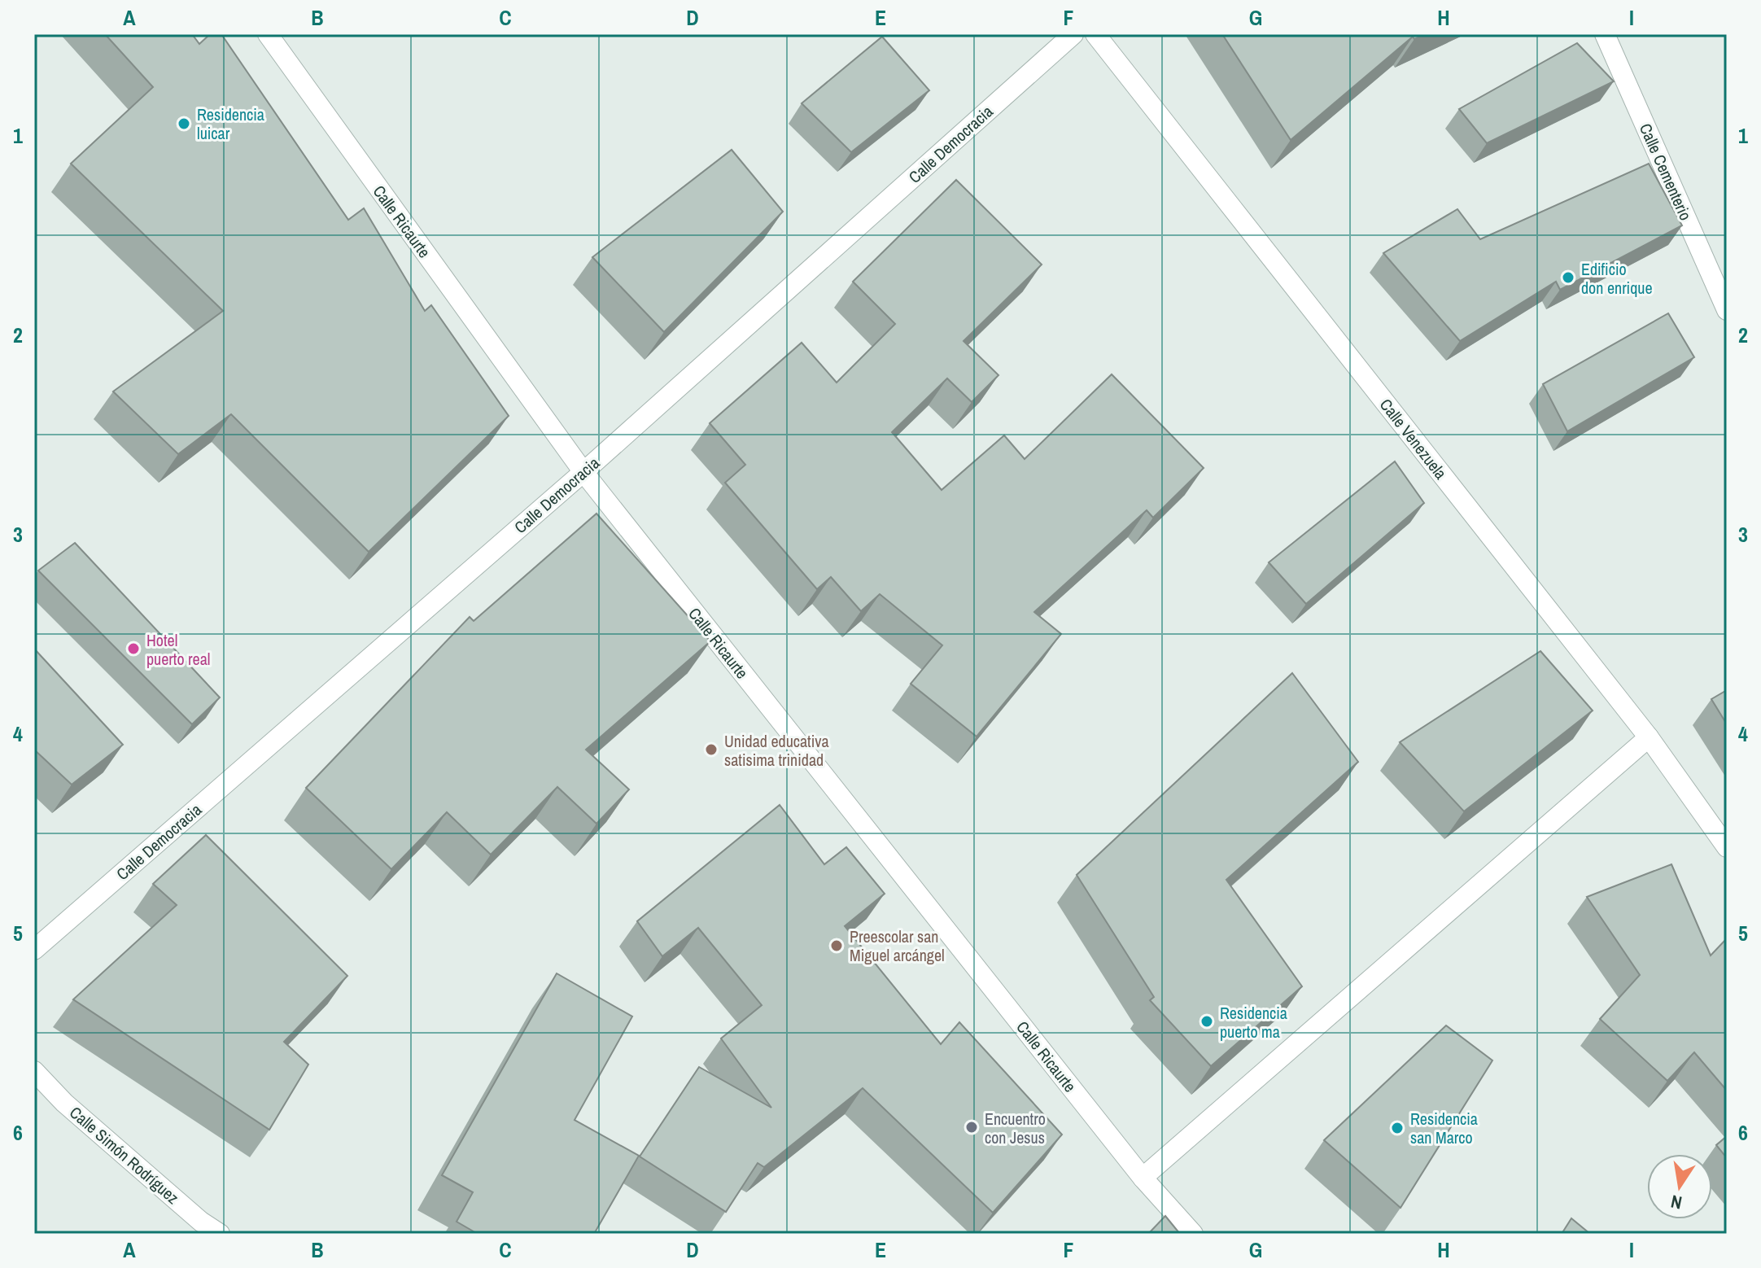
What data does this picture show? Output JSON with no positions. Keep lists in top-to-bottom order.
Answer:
{
  "streets": {
    "street": [
      "Calle Democracia",
      "Calle Cementerio",
      "Calle Ricaurte",
      "Calle Venezuela",
      "Calle Simón Rodríguez"
    ]
  },
  "crossings": [
    ["Calle Democracia", "Calle Ricaurte"]
  ],
  "places": [
    "Residencia luicar",
    "Edificio don enrique",
    "Hotel puerto real",
    "Unidad educativa satisima trinidad",
    "Preescolar san Miguel arcángel",
    "Residencia puerto ma",
    "Encuentro con Jesus",
    "Residencia san Marco"
  ],
  "north": "bottom",
  "grid": {
    "columns": [
      "A",
      "B",
      "C",
      "D",
      "E",
      "F",
      "G",
      "H",
      "I"
    ],
    "rows": [
      "1",
      "2",
      "3",
      "4",
      "5",
      "6"
    ]
  }
}
